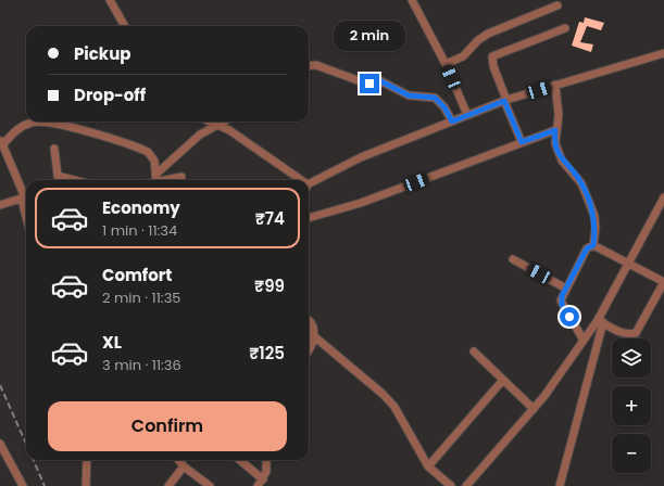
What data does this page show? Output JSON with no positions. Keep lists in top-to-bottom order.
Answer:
{
  "page": {
    "bubble": "2 min",
    "banner": ["Pickup", "Drop-off"],
    "list": [
      {
        "name": "Economy",
        "note": "1 min · 11:34",
        "value": "₹74"
      },
      {
        "name": "Comfort",
        "note": "2 min · 11:35",
        "value": "₹99"
      },
      {
        "name": "XL",
        "note": "3 min · 11:36",
        "value": "₹125"
      }
    ],
    "map_buttons": ["+", "−"],
    "buttons": "Confirm"
  }
}
